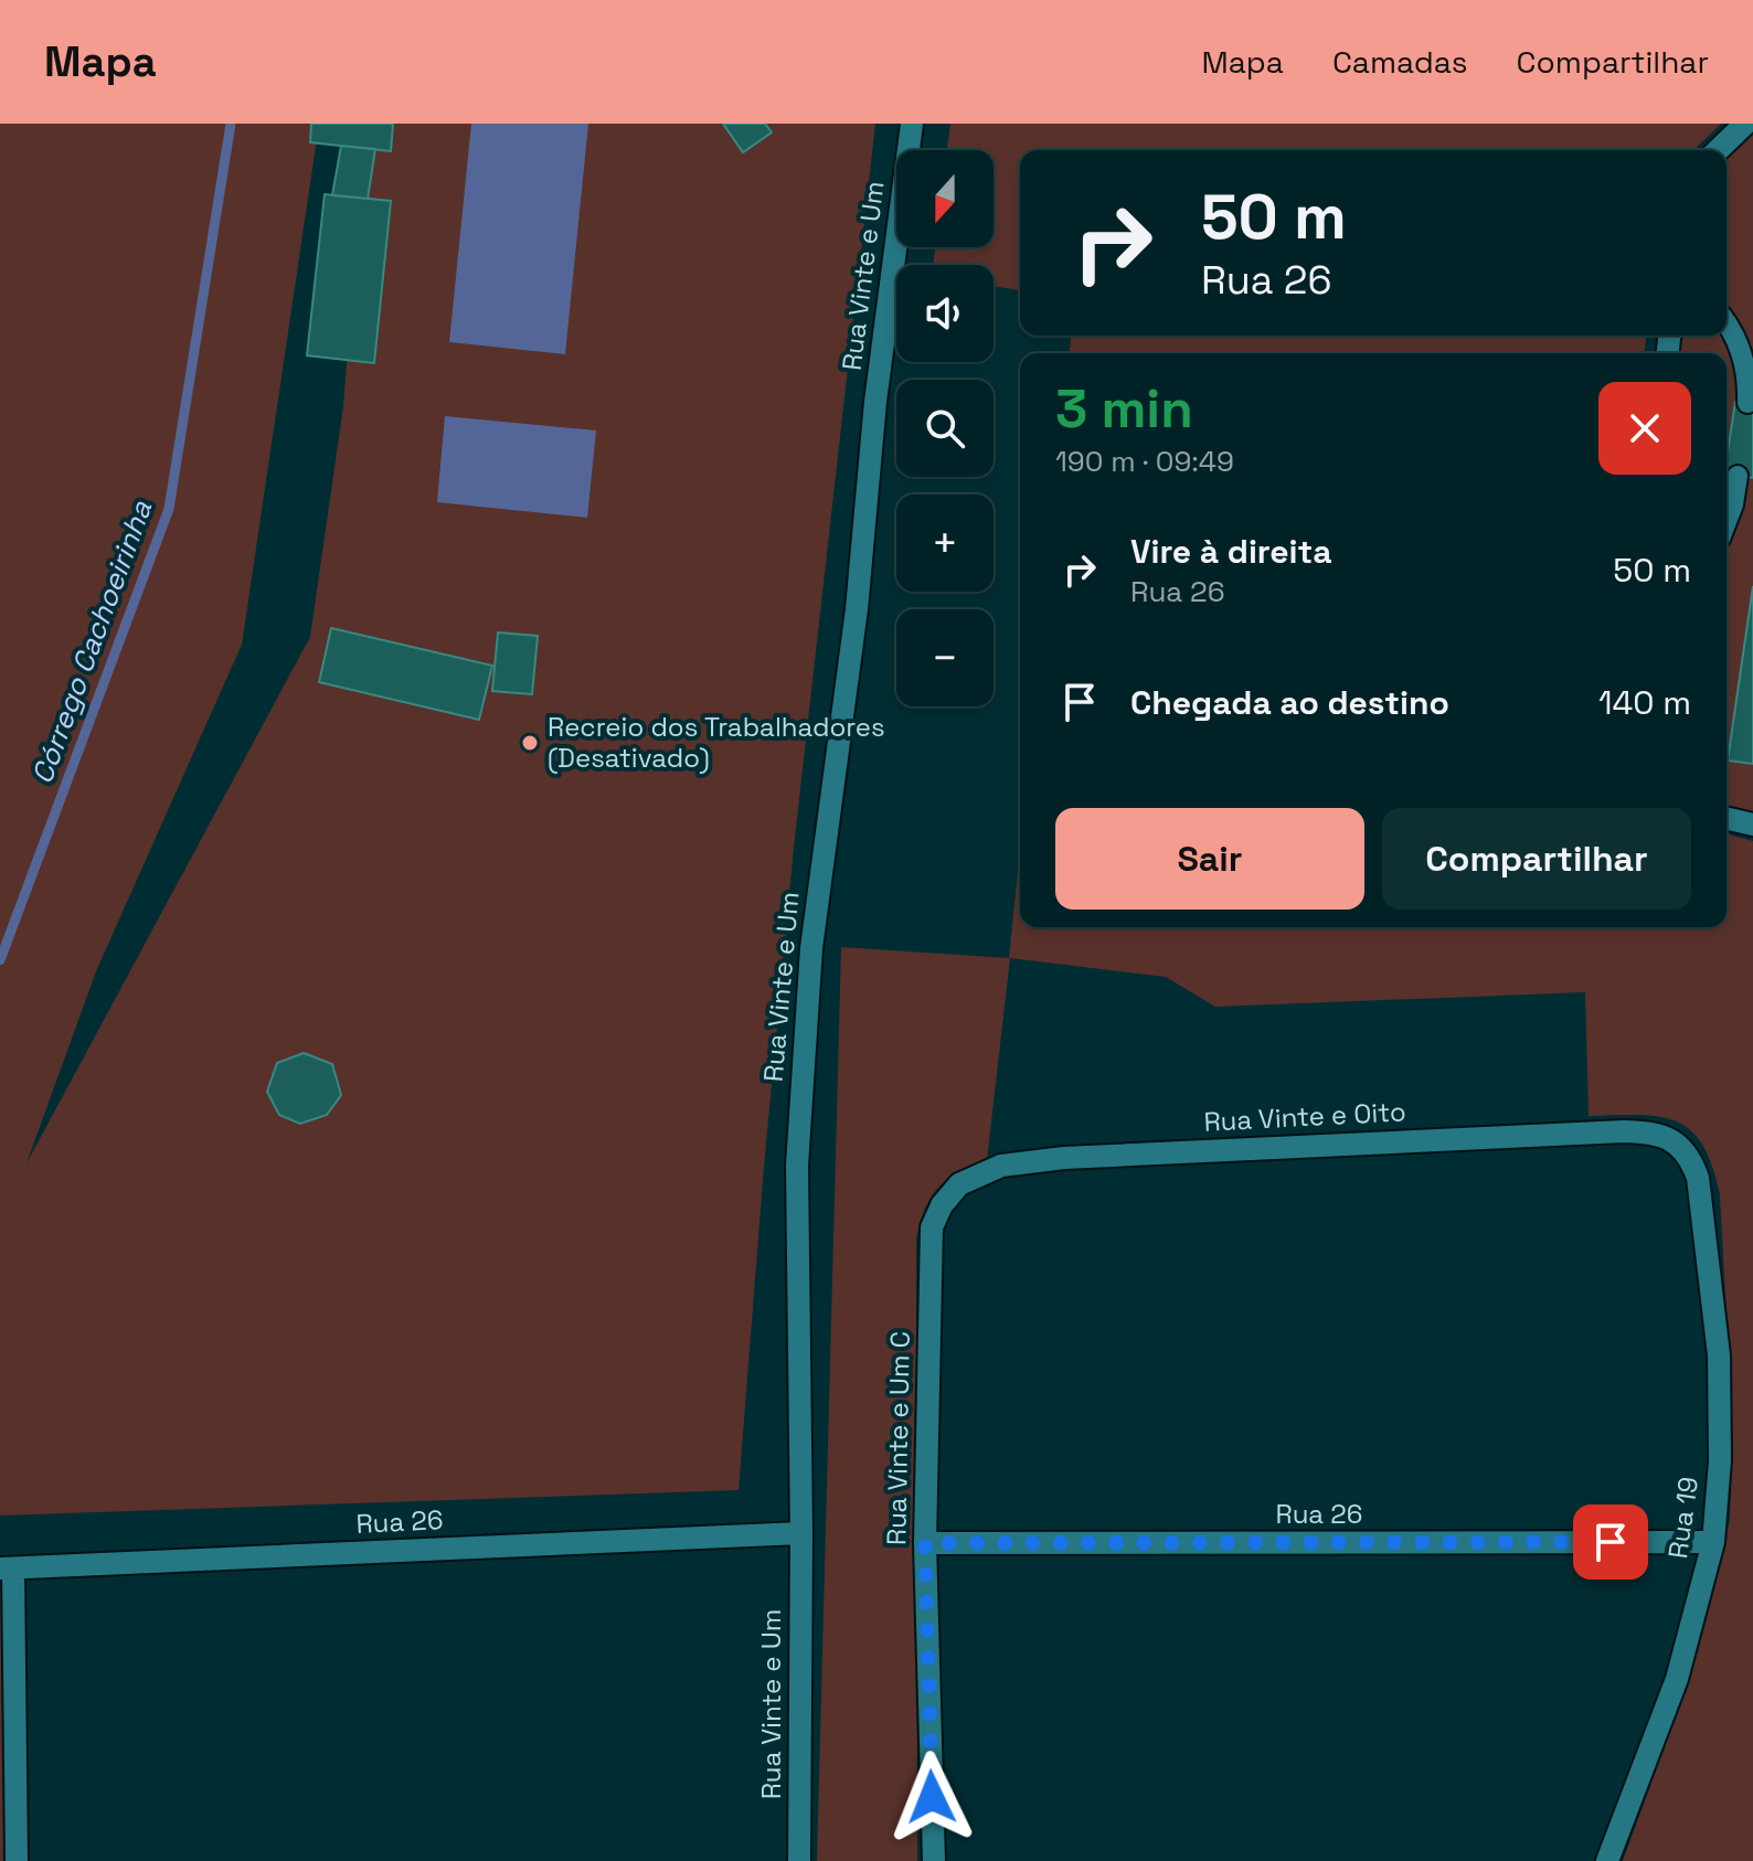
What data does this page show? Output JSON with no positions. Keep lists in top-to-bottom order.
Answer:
{
  "streets": {
    "street": [
      "Rua Vinte e Um",
      "Rua Vinte e Oito",
      "Rua Vinte e Um C",
      "Rua 26",
      "Rua 19"
    ]
  },
  "crossings": [
    ["Rua Vinte e Um", "Rua 26"],
    ["Rua Vinte e Oito", "Rua Vinte e Um C"],
    ["Rua Vinte e Oito", "Rua 19"],
    ["Rua Vinte e Um C", "Rua 26"],
    ["Rua 26", "Rua 19"]
  ],
  "water": ["Córrego Cachoeirinha"],
  "places": ["Recreio dos Trabalhadores (Desativado)"],
  "north": "bottom",
  "page": {
    "header": "Mapa",
    "nav": ["Mapa", "Camadas", "Compartilhar"],
    "map_buttons": ["+", "−"],
    "turn": ["50 m", "Rua 26"],
    "heading": ["3 min", "190 m · 09:49"],
    "list": [
      {
        "name": "Vire à direita",
        "note": "Rua 26",
        "value": "50 m"
      },
      {
        "name": "Chegada ao destino",
        "value": "140 m"
      }
    ],
    "buttons": ["Sair", "Compartilhar"]
  }
}
